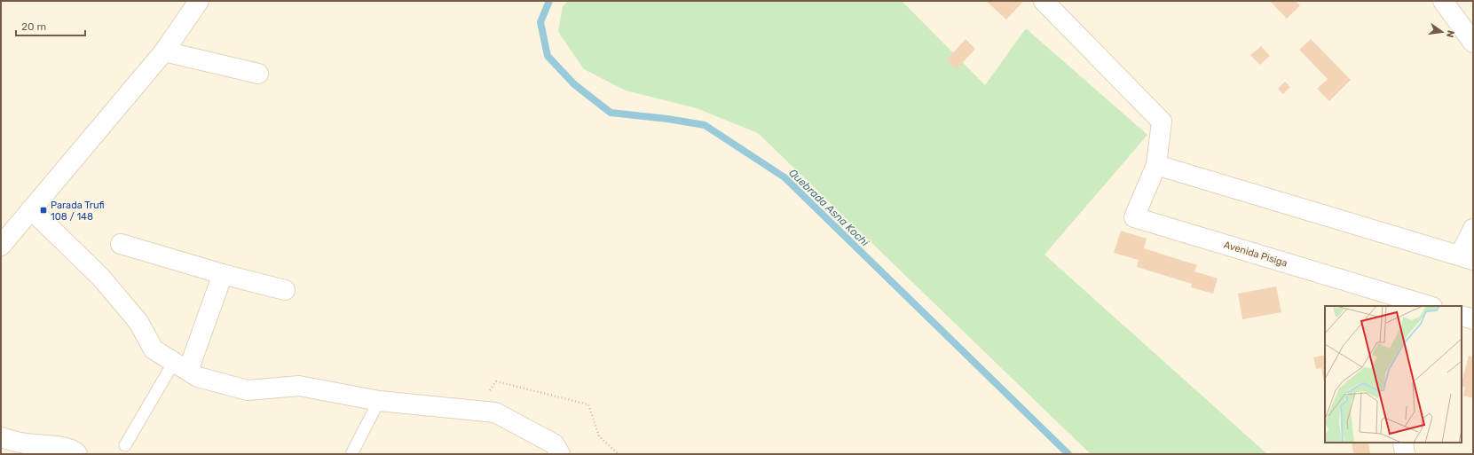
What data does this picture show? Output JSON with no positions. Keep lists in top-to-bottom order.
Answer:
{
  "streets": {
    "street": ["Avenida Pisiga"]
  },
  "water": ["Quebrada Asna Kochi"],
  "places": {
    "transit": ["Parada Trufi 108 / 148"]
  },
  "scale_bar": "20 m",
  "north": "right"
}
